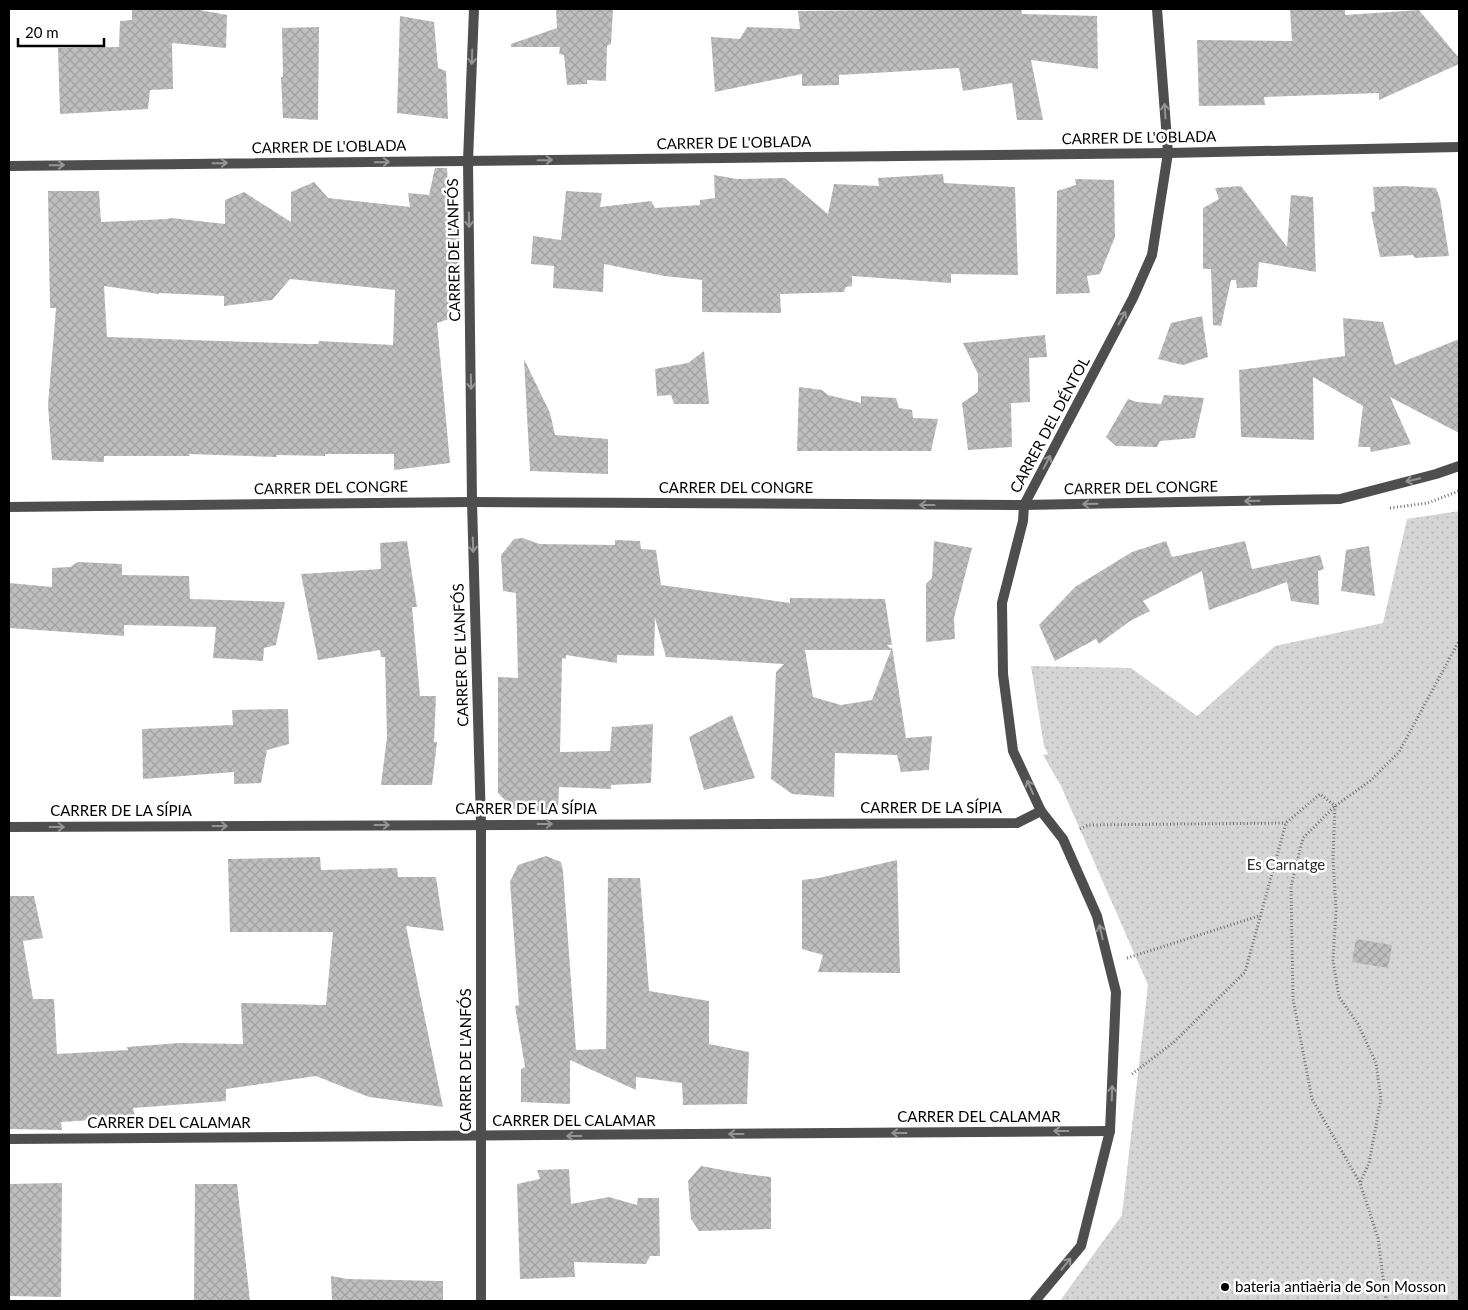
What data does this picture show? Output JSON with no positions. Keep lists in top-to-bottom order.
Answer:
{
  "streets": {
    "street": [
      "CARRER DE L'OBLADA",
      "CARRER DE L'ANFÓS",
      "CARRER DEL DÉNTOL",
      "CARRER DEL CONGRE",
      "CARRER DE LA SÍPIA",
      "CARRER DEL CALAMAR"
    ]
  },
  "crossings": [
    ["CARRER DE L'OBLADA", "CARRER DE L'ANFÓS"],
    ["CARRER DE L'OBLADA", "CARRER DEL DÉNTOL"],
    ["CARRER DE L'ANFÓS", "CARRER DEL CONGRE"],
    ["CARRER DE L'ANFÓS", "CARRER DE LA SÍPIA"],
    ["CARRER DE L'ANFÓS", "CARRER DEL CALAMAR"],
    ["CARRER DEL DÉNTOL", "CARRER DEL CONGRE"],
    ["CARRER DEL DÉNTOL", "CARRER DE LA SÍPIA"],
    ["CARRER DEL DÉNTOL", "CARRER DEL CALAMAR"]
  ],
  "one_way": [
    "CARRER DE L'OBLADA",
    "CARRER DE L'ANFÓS",
    "CARRER DEL DÉNTOL",
    "CARRER DEL CONGRE",
    "CARRER DE LA SÍPIA",
    "CARRER DEL CALAMAR"
  ],
  "parks": ["Es Carnatge"],
  "places": ["bateria antiaèria de Son Mosson"],
  "scale_bar": "20 m"
}
